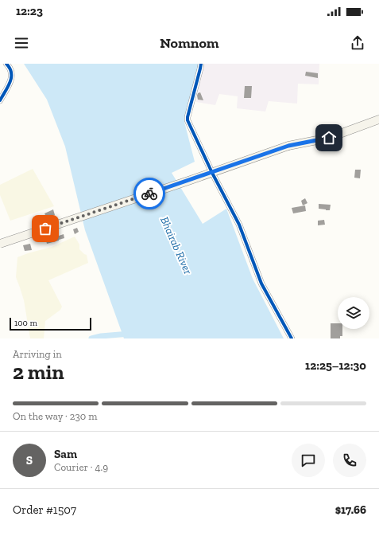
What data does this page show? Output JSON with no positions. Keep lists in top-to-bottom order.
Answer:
{
  "water": ["Bhairab River"],
  "scale_bar": "100 m",
  "page": {
    "status": "12:23",
    "header": "Nomnom",
    "scale": "100 m",
    "heading": ["2 min", "Arriving in", "12:25–12:30"],
    "panel": [
      "Sam",
      "Courier · 4.9",
      "Order #1507",
      "$17.66"
    ],
    "bar": "On the way · 230 m",
    "round": "S"
  }
}
